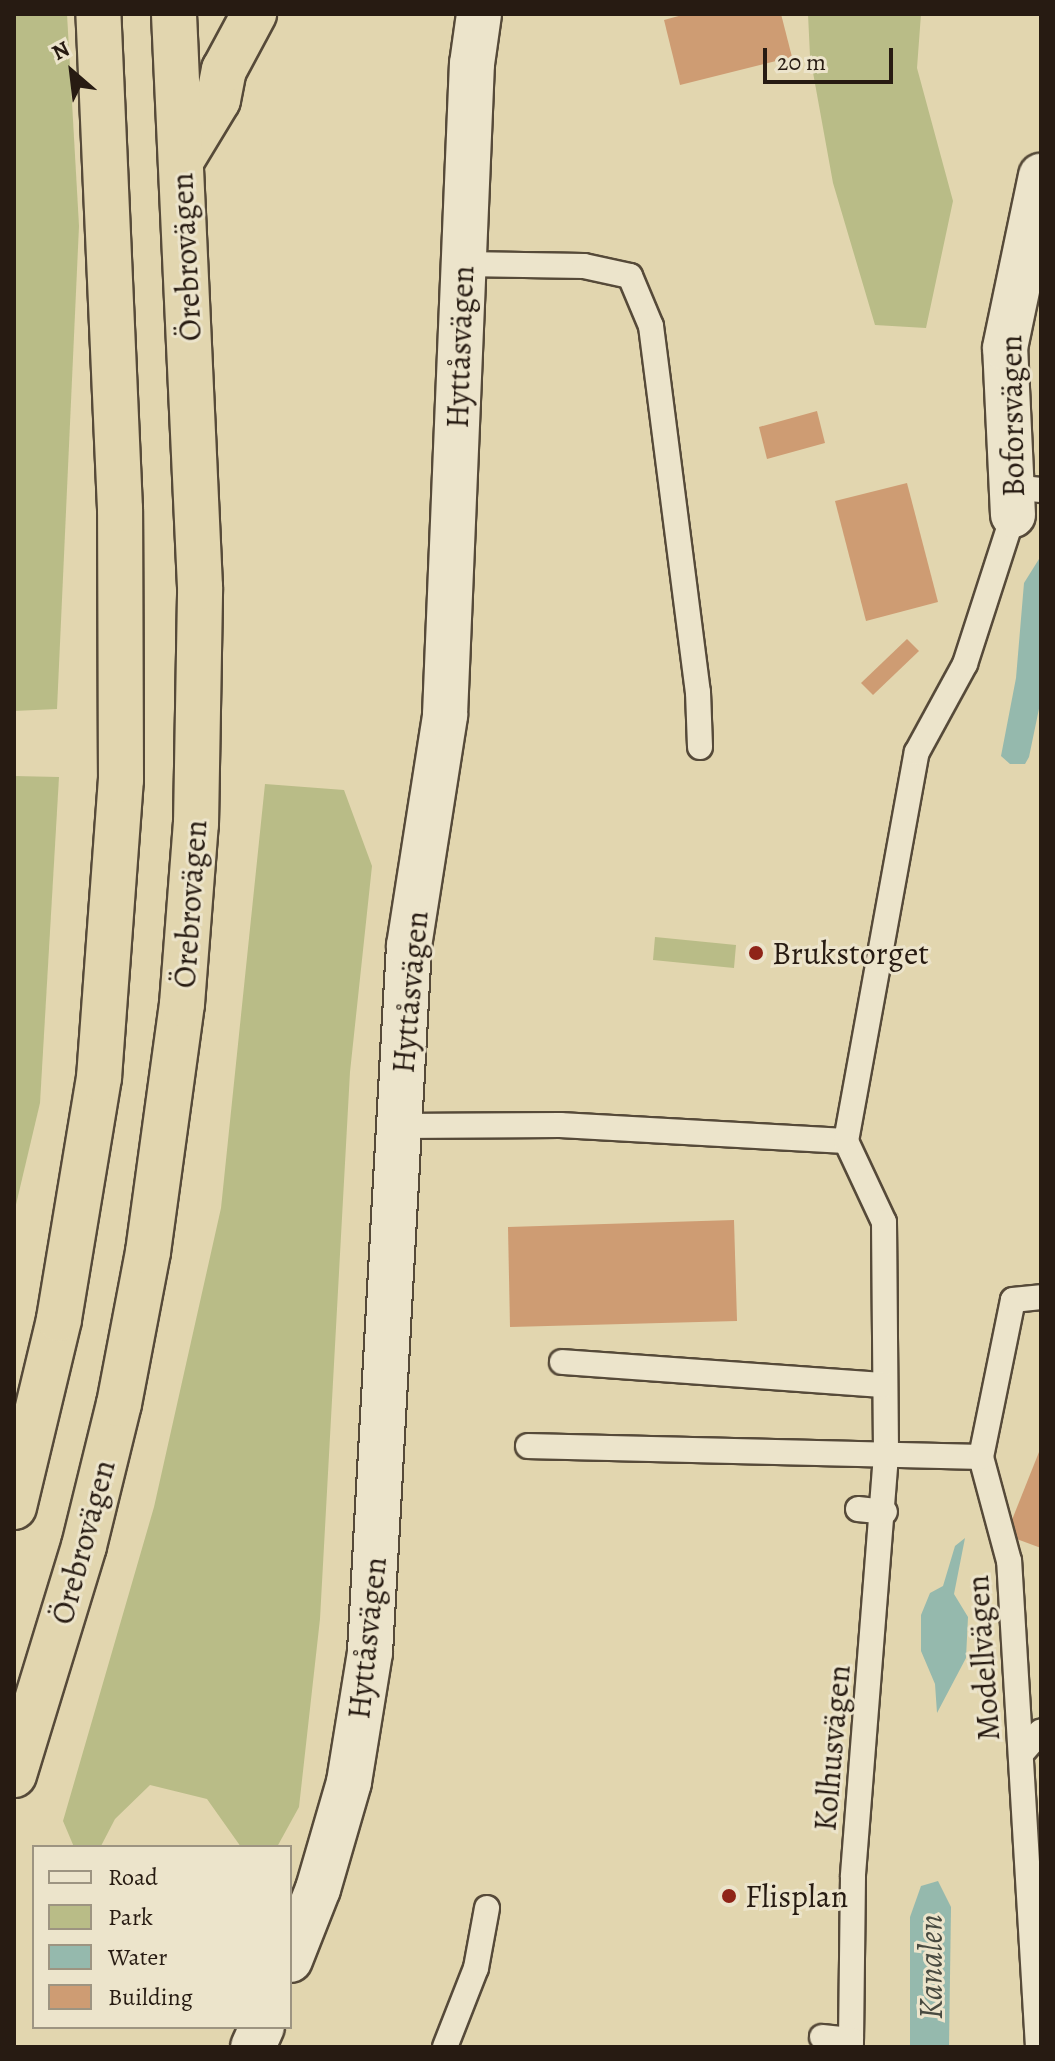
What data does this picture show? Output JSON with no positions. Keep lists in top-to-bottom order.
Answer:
{
  "streets": {
    "highway": ["Örebrovägen"],
    "street": ["Hyttåsvägen", "Boforsvägen"],
    "lane": ["Modellvägen", "Kolhusvägen"]
  },
  "water": ["Kanalen"],
  "places": ["Brukstorget", "Flisplan"],
  "legend": [
    "Road",
    "Park",
    "Water",
    "Building"
  ],
  "scale_bar": "20 m",
  "north": "top left"
}
